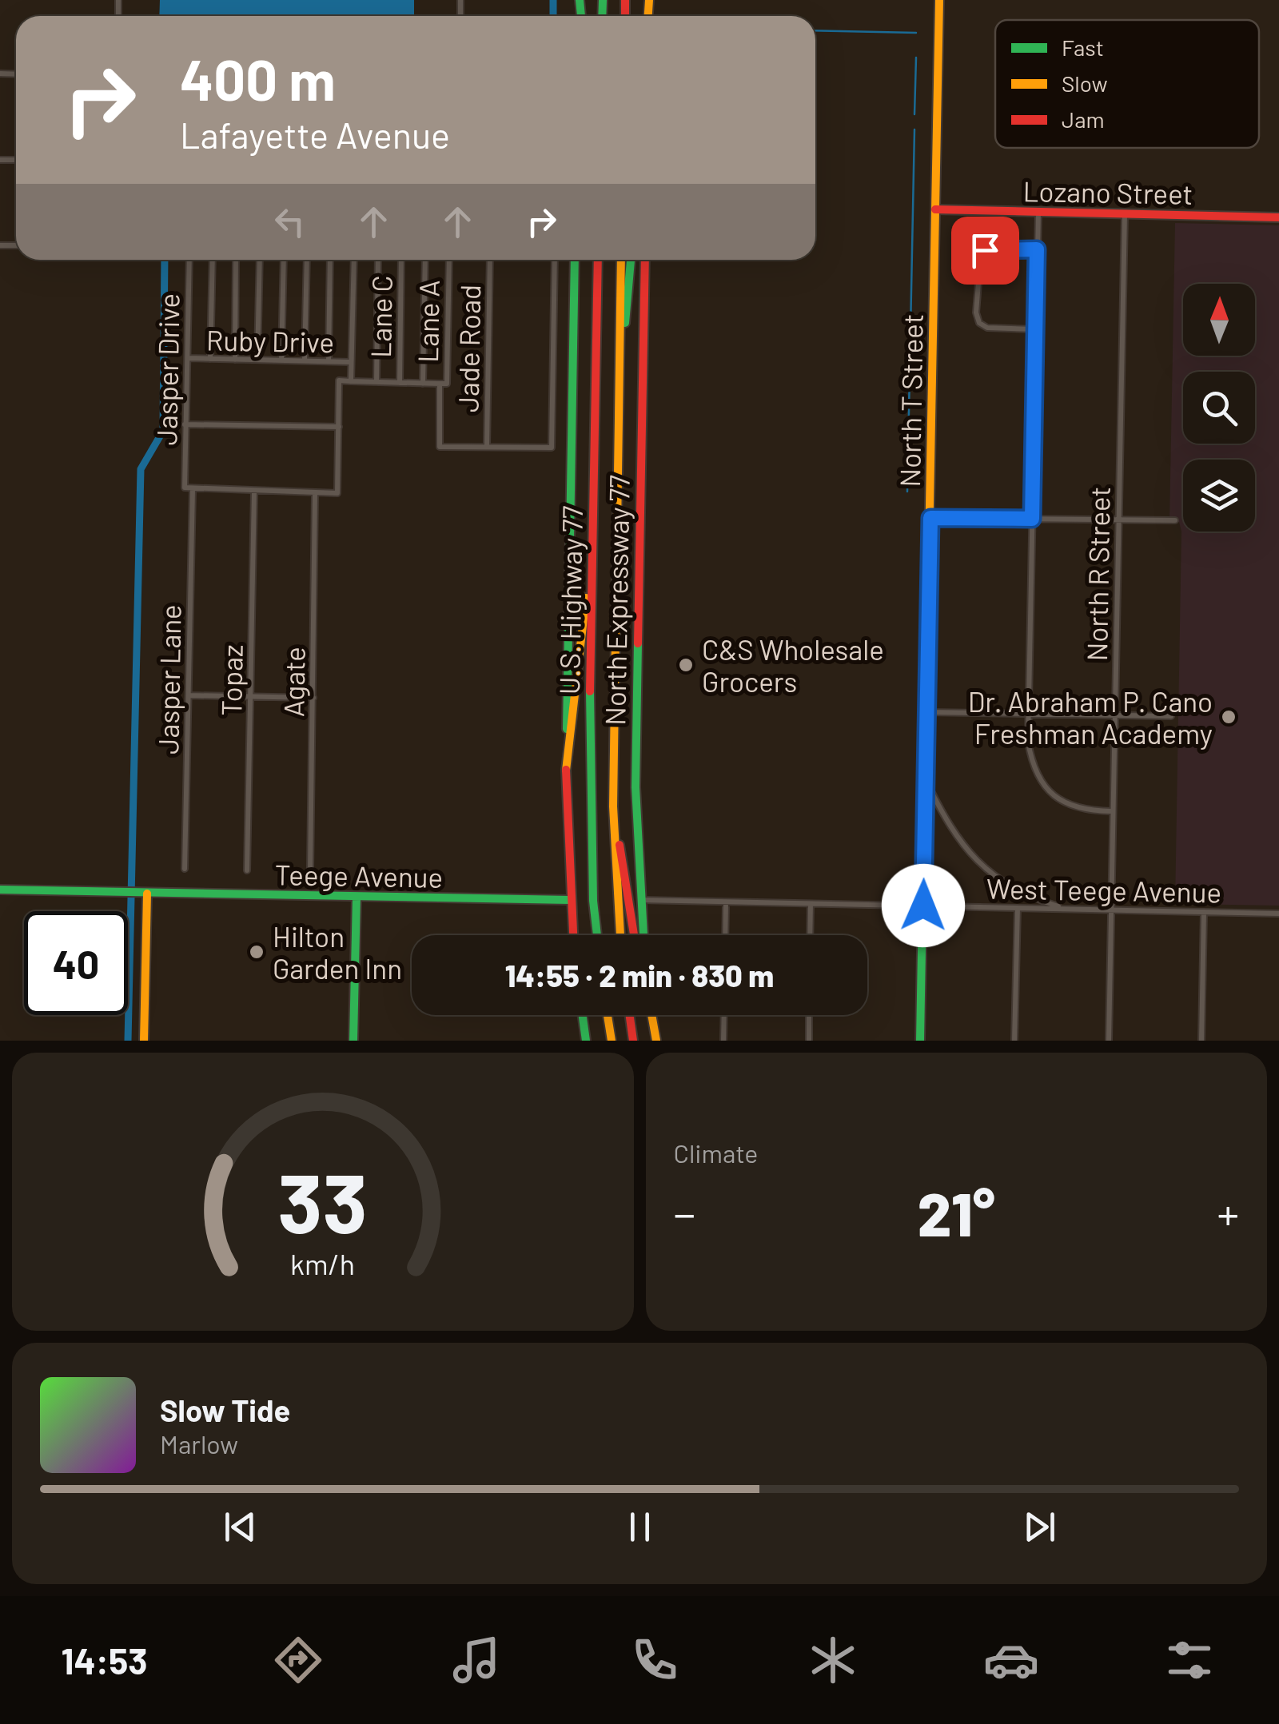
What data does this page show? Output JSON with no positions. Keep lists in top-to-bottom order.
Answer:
{
  "streets": {
    "main road": [
      "Lozano Street",
      "North T Street",
      "U.S. Highway 77",
      "North Expressway 77",
      "Teege Avenue"
    ],
    "street": [
      "Lane C",
      "Lane A",
      "Ruby Drive",
      "Jade Road",
      "Jasper Drive",
      "North R Street",
      "Jasper Lane",
      "Topaz",
      "Agate",
      "West Teege Avenue"
    ]
  },
  "crossings": [
    ["Lozano Street", "North T Street"],
    ["Lozano Street", "North R Street"],
    ["Lane C", "Ruby Drive"],
    ["Lane A", "Ruby Drive"],
    ["Ruby Drive", "Jasper Drive"],
    ["Jasper Drive", "Jasper Lane"],
    ["North T Street", "West Teege Avenue"],
    ["North R Street", "West Teege Avenue"],
    ["North Expressway 77", "Teege Avenue"],
    ["North Expressway 77", "West Teege Avenue"]
  ],
  "places": ["C&S Wholesale Grocers", "Dr. Abraham P. Cano Freshman Academy", "Hilton Garden Inn"],
  "legend": ["Fast", "Slow", "Jam"],
  "north": "top",
  "page": {
    "turn": ["400 m", "Lafayette Avenue"],
    "limit": "40",
    "trip": "14:55 · 2 min · 830 m",
    "tile": "Climate",
    "heat": ["−", "21°", "+"],
    "song": ["Slow Tide", "Marlow"],
    "tabs": "14:53",
    "gauge": ["33", "km/h"]
  }
}
